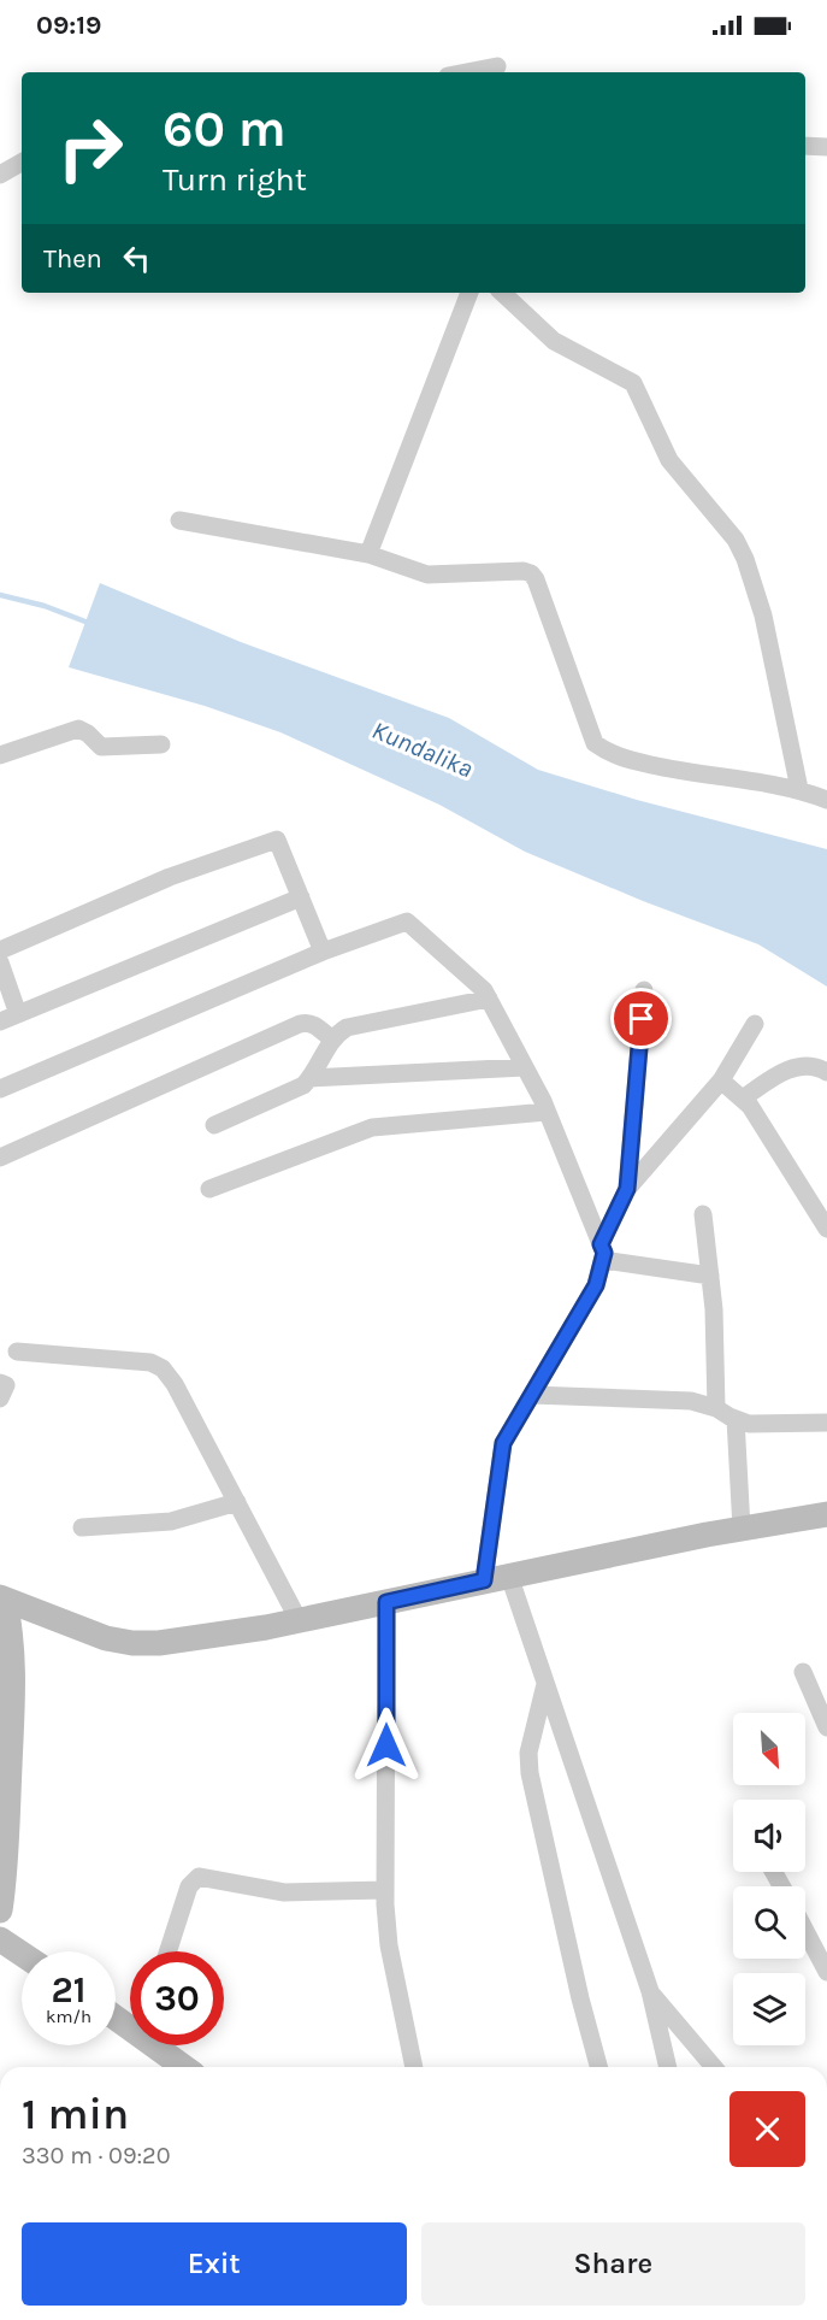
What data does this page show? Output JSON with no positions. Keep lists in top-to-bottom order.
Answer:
{
  "water": ["Kundalika"],
  "north": "bottom right",
  "page": {
    "status": "09:19",
    "turn": ["60 m", "Turn right"],
    "then": "Then",
    "speed": "21 km/h",
    "limit": "30",
    "heading": ["1 min", "330 m · 09:20"],
    "buttons": ["Exit", "Share"]
  }
}
